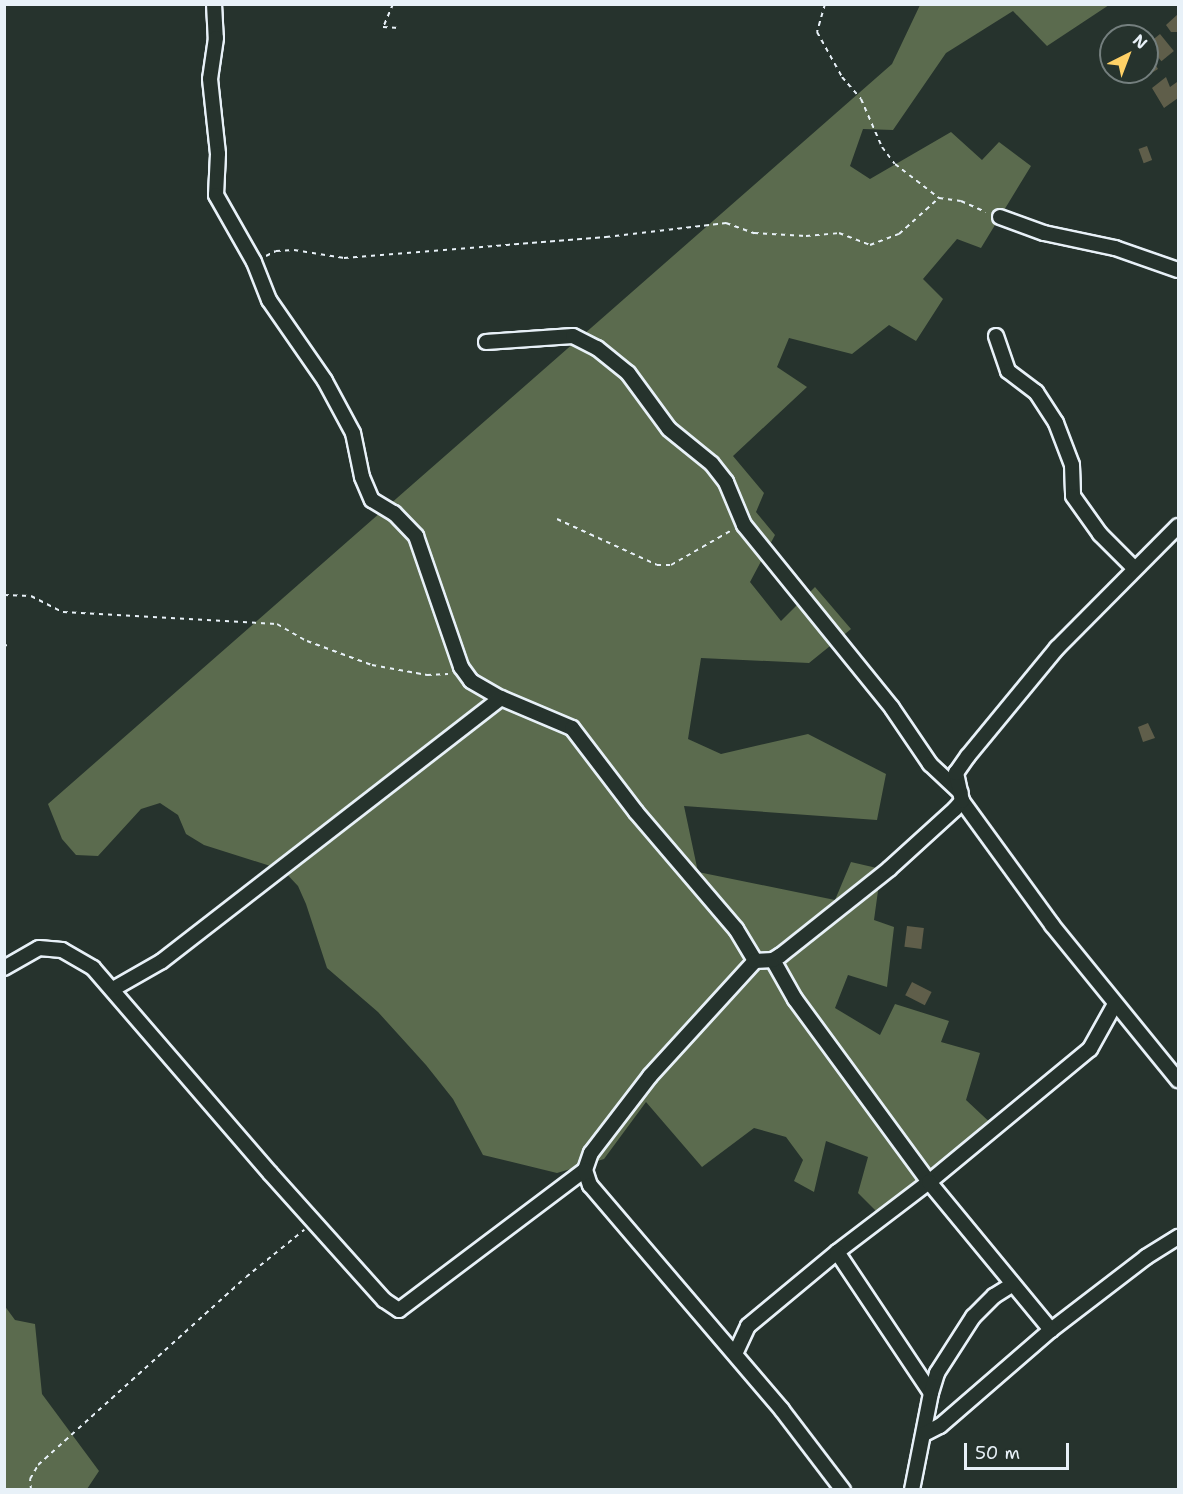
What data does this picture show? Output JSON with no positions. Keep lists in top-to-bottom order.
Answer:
{
  "scale_bar": "50 m",
  "north": "top right"
}
